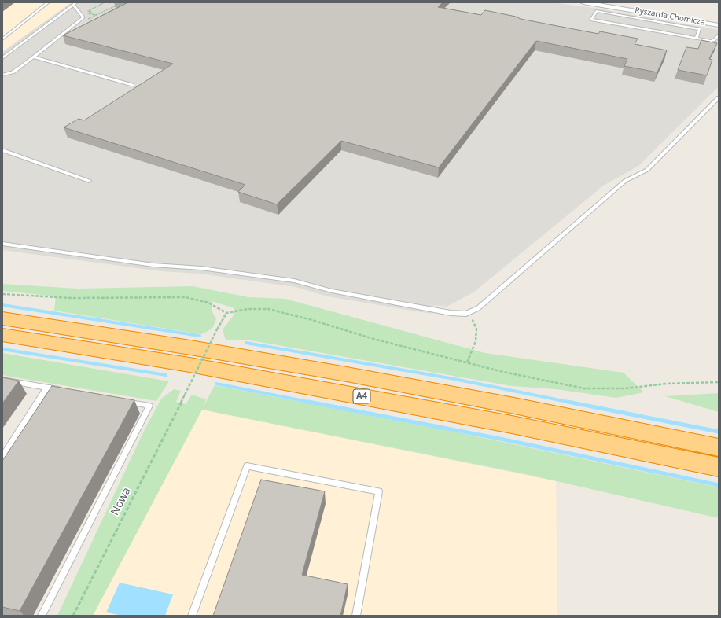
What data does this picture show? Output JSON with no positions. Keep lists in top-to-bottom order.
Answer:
{
  "streets": {
    "highway": ["A4"],
    "street": ["Ryszarda Chomicza"],
    "path": ["Nowa"]
  }
}
